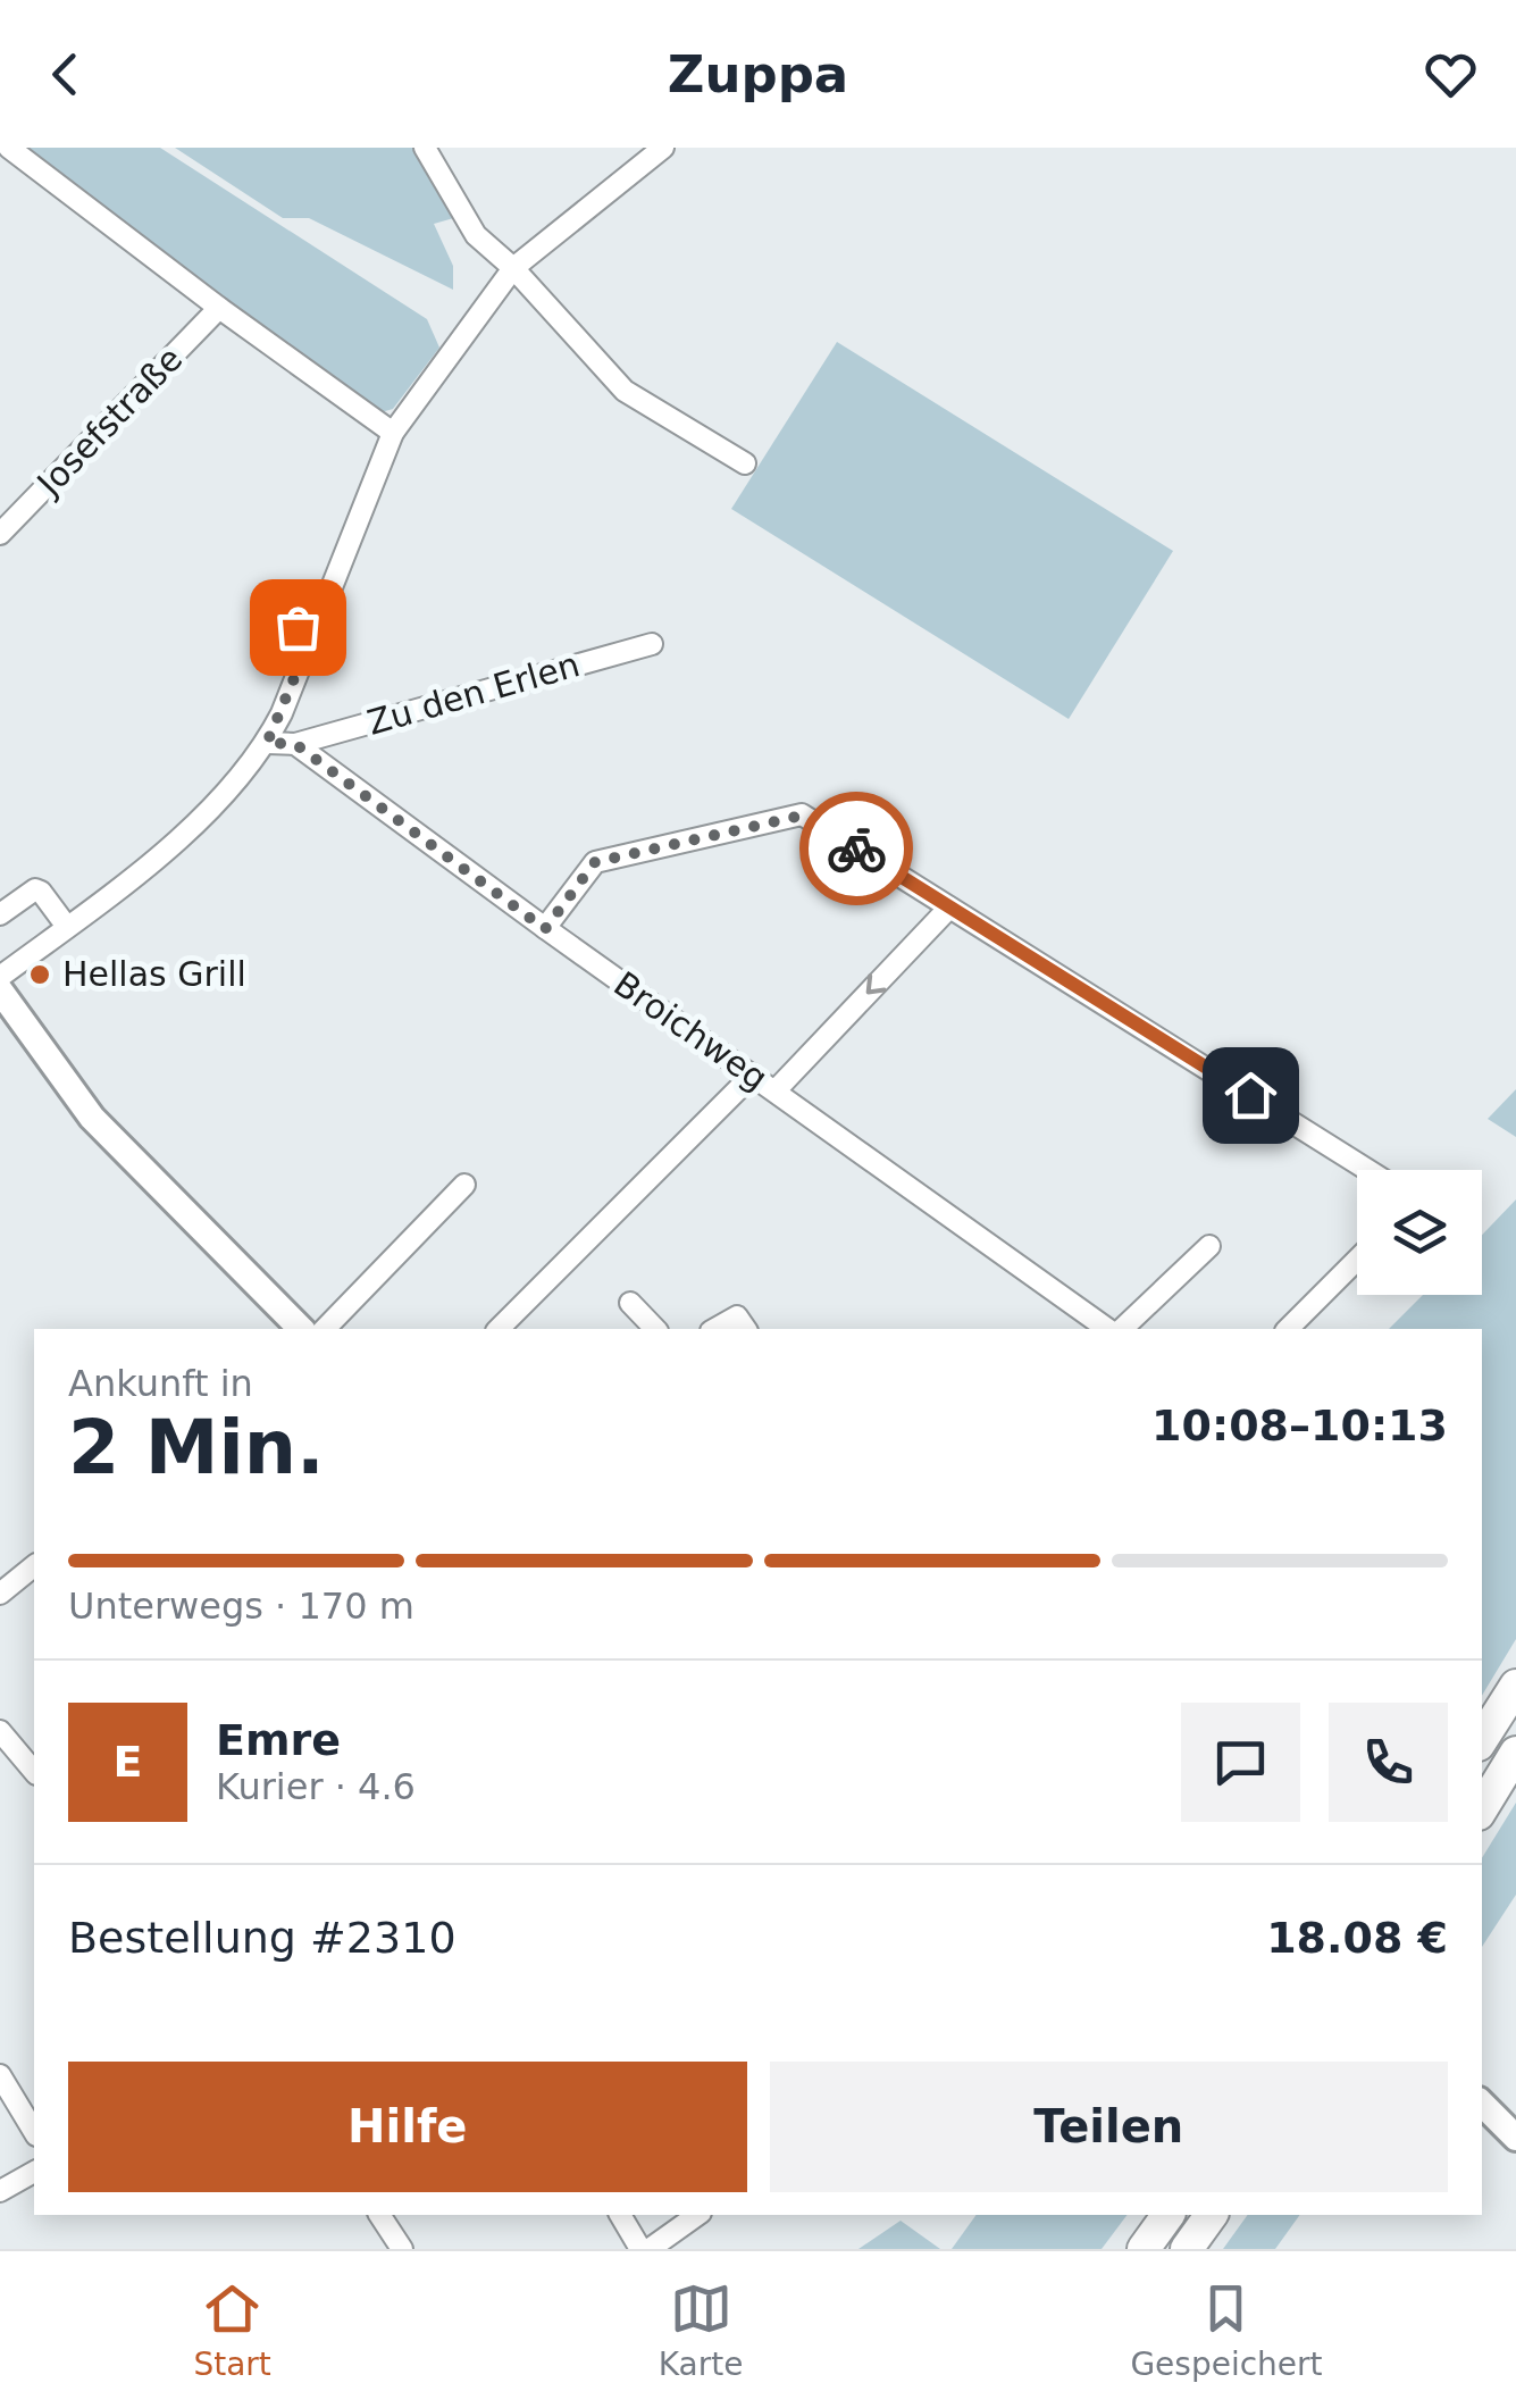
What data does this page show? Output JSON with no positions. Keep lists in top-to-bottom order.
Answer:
{
  "streets": {
    "street": ["Josefstraße", "Zu den Erlen", "Broichweg"]
  },
  "crossings": [
    ["Zu den Erlen", "Broichweg"]
  ],
  "places": ["Hellas Grill"],
  "page": {
    "header": "Zuppa",
    "heading": ["2 Min.", "Ankunft in", "10:08–10:13"],
    "panel": [
      "Emre",
      "Kurier · 4.6",
      "Bestellung #2310",
      "18.08 €"
    ],
    "bar": "Unterwegs · 170 m",
    "round": "E",
    "buttons": ["Hilfe", "Teilen"],
    "tabs": ["Start", "Karte", "Gespeichert"]
  }
}
